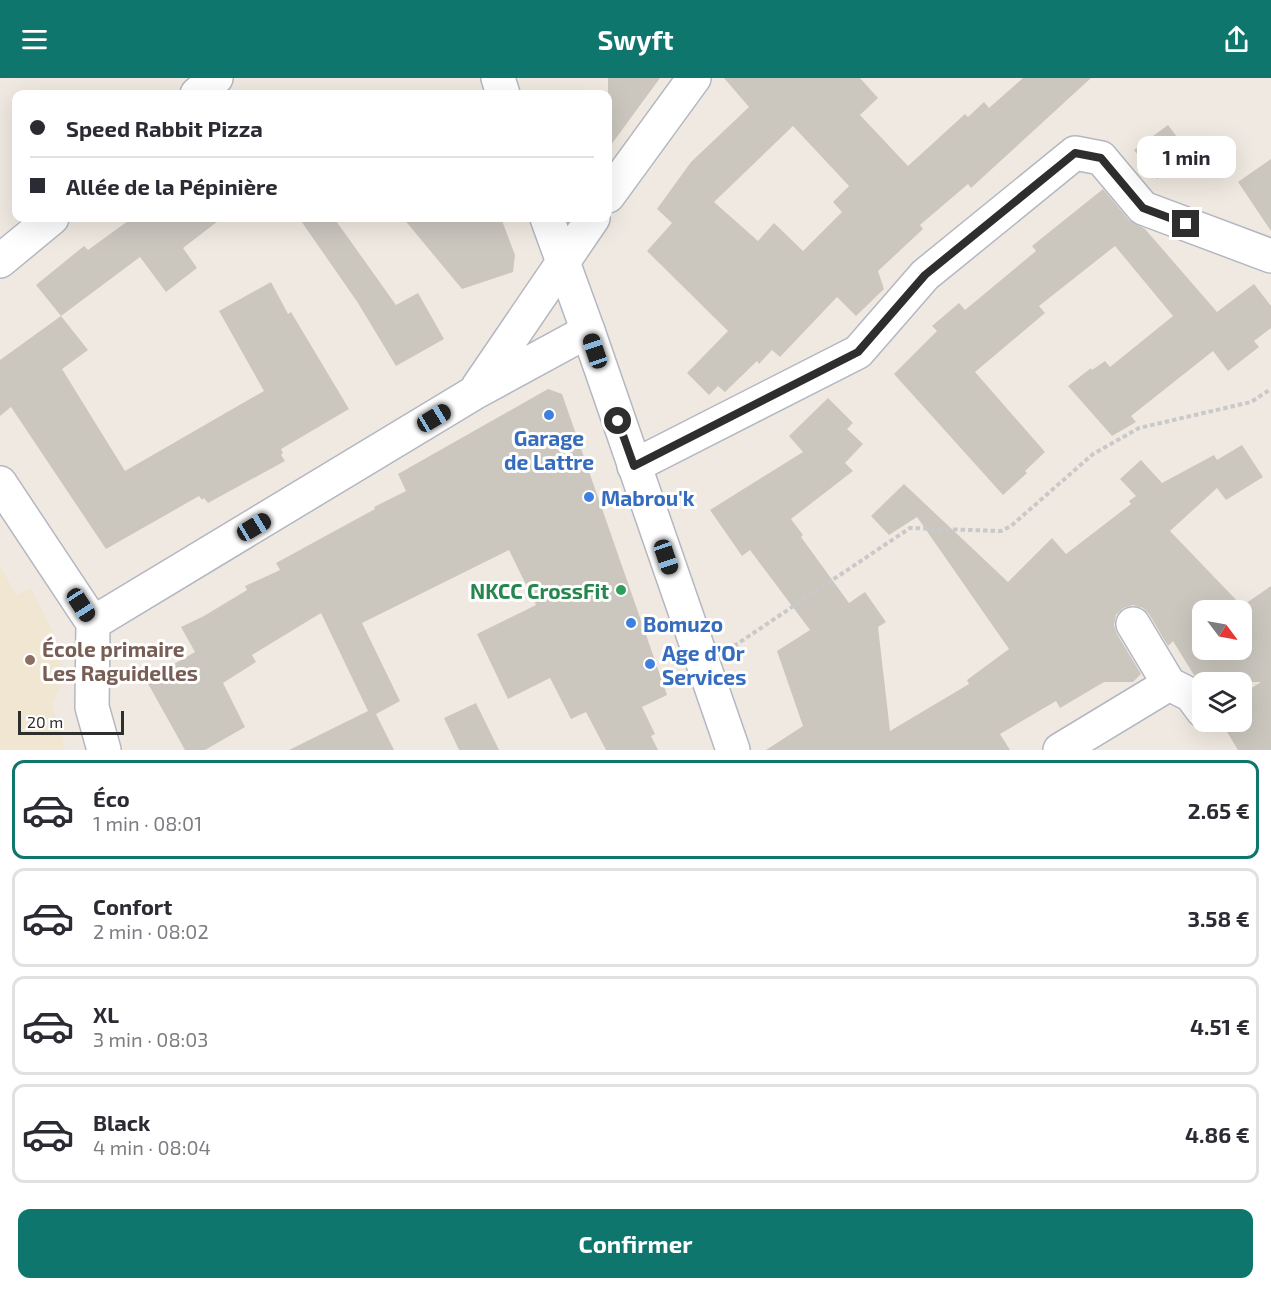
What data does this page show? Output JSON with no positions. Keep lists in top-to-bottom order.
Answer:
{
  "places": [
    "Garage de Lattre",
    "Mabrou'k",
    "NKCC CrossFit",
    "Bomuzo",
    "École primaire Les Raguidelles",
    "Age d’Or Services"
  ],
  "scale_bar": "20 m",
  "north": "bottom right",
  "page": {
    "header": "Swyft",
    "banner": ["Speed Rabbit Pizza", "Allée de la Pépinière"],
    "bubble": "1 min",
    "scale": "20 m",
    "list": [
      {
        "name": "Éco",
        "note": "1 min · 08:01",
        "value": "2.65 €"
      },
      {
        "name": "Confort",
        "note": "2 min · 08:02",
        "value": "3.58 €"
      },
      {
        "name": "XL",
        "note": "3 min · 08:03",
        "value": "4.51 €"
      },
      {
        "name": "Black",
        "note": "4 min · 08:04",
        "value": "4.86 €"
      }
    ],
    "buttons": "Confirmer"
  }
}
